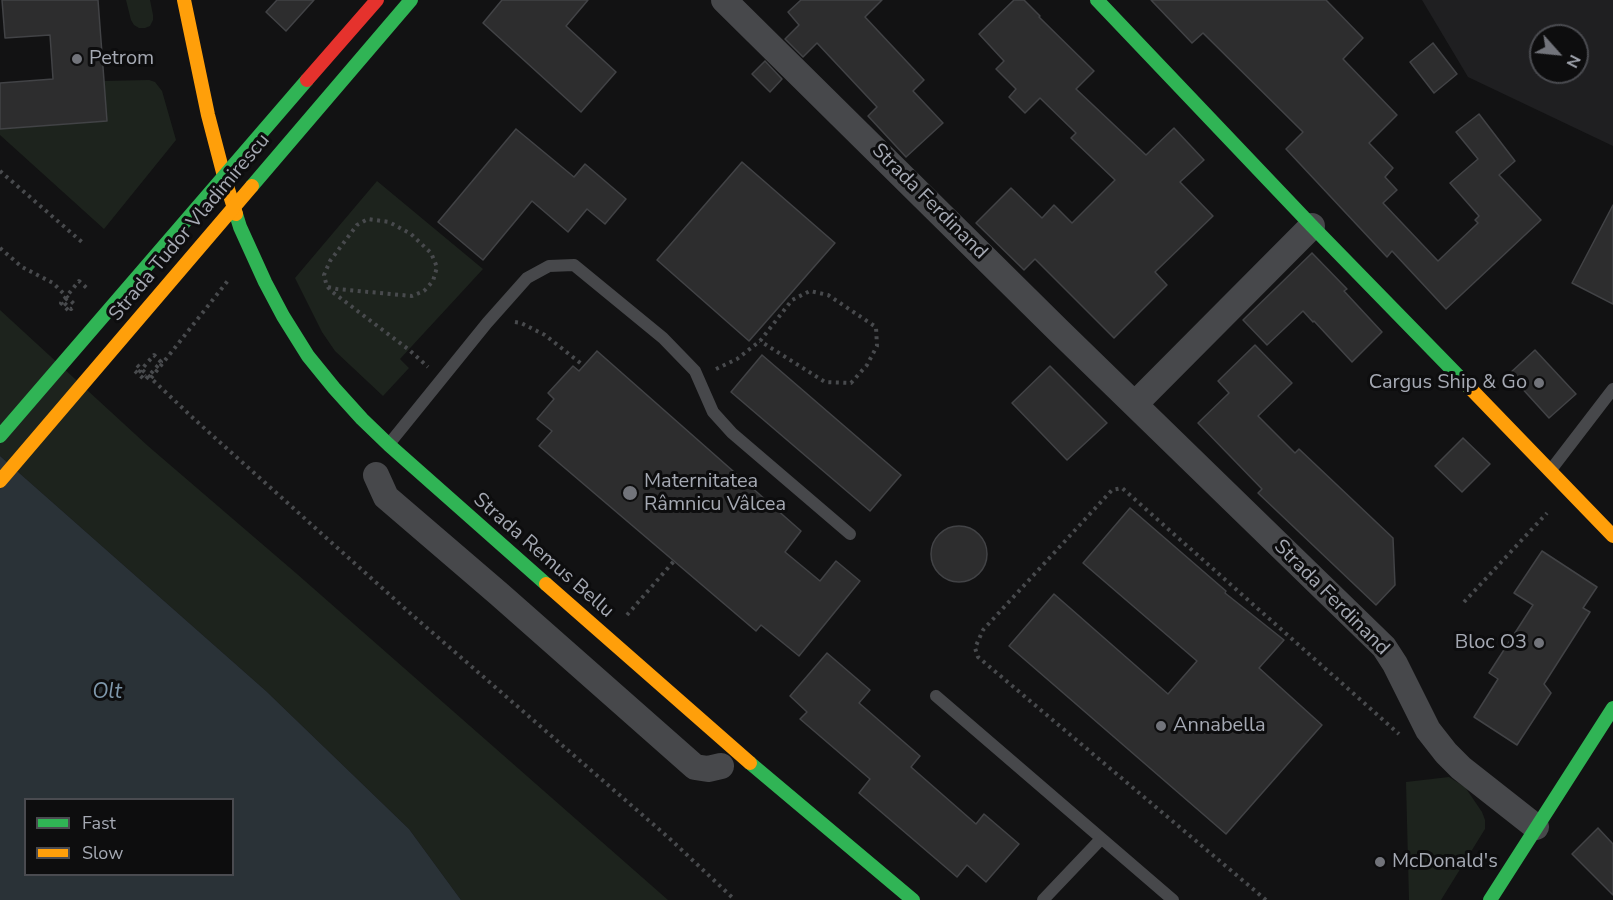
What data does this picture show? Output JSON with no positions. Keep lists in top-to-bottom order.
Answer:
{
  "streets": {
    "main road": ["Strada Tudor Vladimirescu", "Strada Remus Bellu"],
    "street": ["Strada Ferdinand"]
  },
  "water": ["Olt"],
  "places": [
    "Petrom",
    "Cargus Ship & Go",
    "Maternitatea Râmnicu Vâlcea",
    "Bloc O3",
    "Annabella",
    "McDonald's"
  ],
  "legend": ["Fast", "Slow"],
  "north": "bottom right"
}
